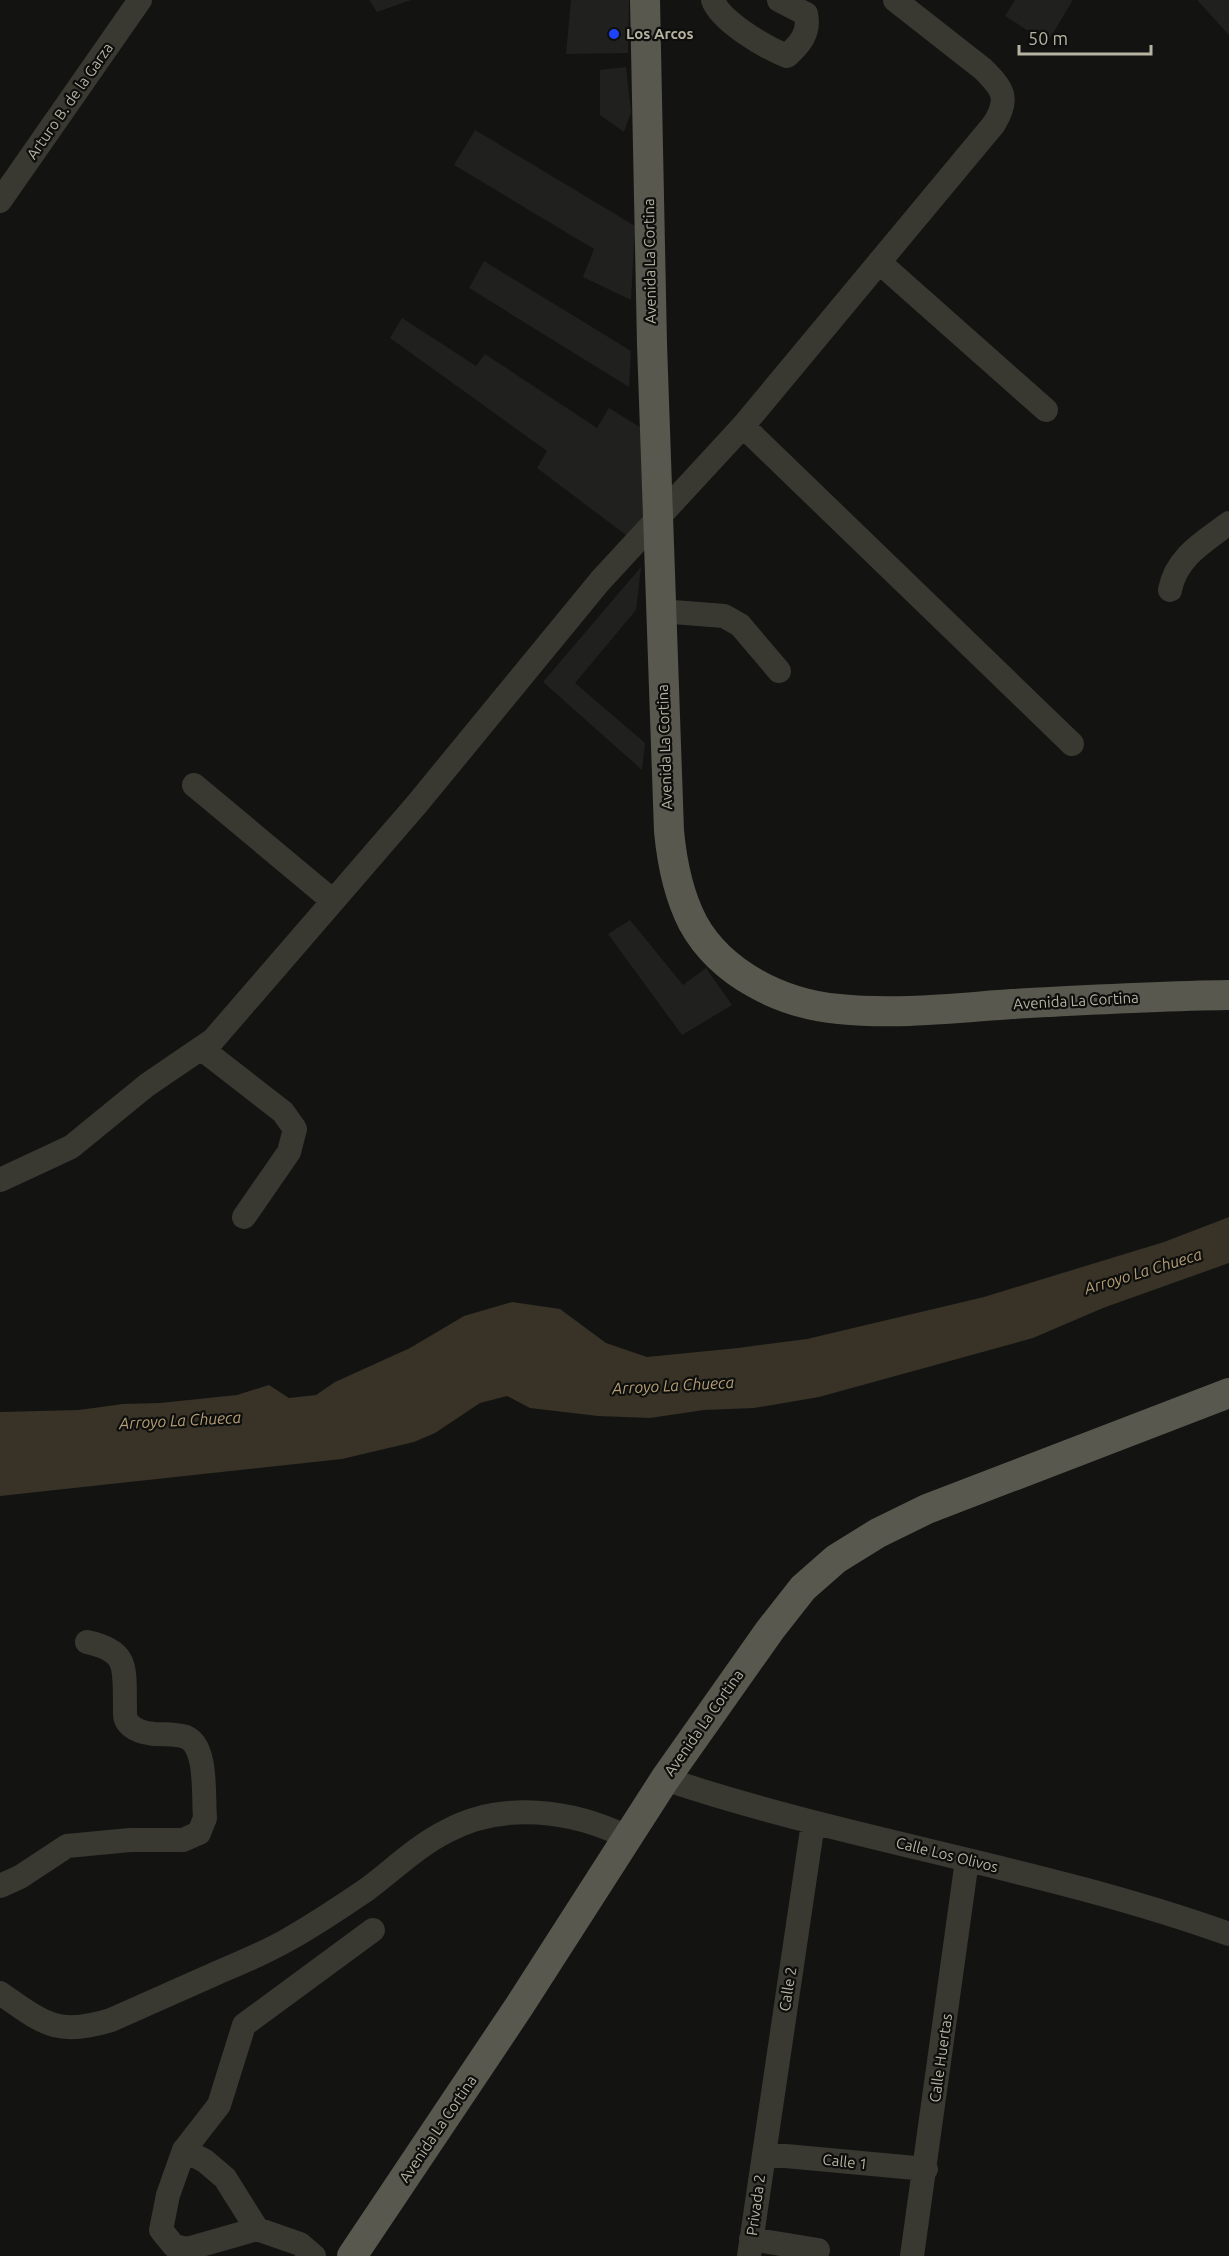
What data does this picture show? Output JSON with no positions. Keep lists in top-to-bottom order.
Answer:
{
  "streets": {
    "main road": ["Avenida La Cortina"],
    "street": [
      "Arturo B. de la Garza",
      "Calle Los Olivos",
      "Calle 2",
      "Calle Huertas",
      "Calle 1",
      "Privada 2"
    ]
  },
  "crossings": [
    ["Avenida La Cortina", "Calle Los Olivos"],
    ["Calle Los Olivos", "Calle 2"],
    ["Calle Los Olivos", "Calle Huertas"],
    ["Calle 2", "Calle 1"],
    ["Calle 2", "Privada 2"],
    ["Calle Huertas", "Calle 1"],
    ["Calle 1", "Privada 2"]
  ],
  "water": ["Arroyo La Chueca"],
  "places": ["Los Arcos"],
  "scale_bar": "50 m"
}
